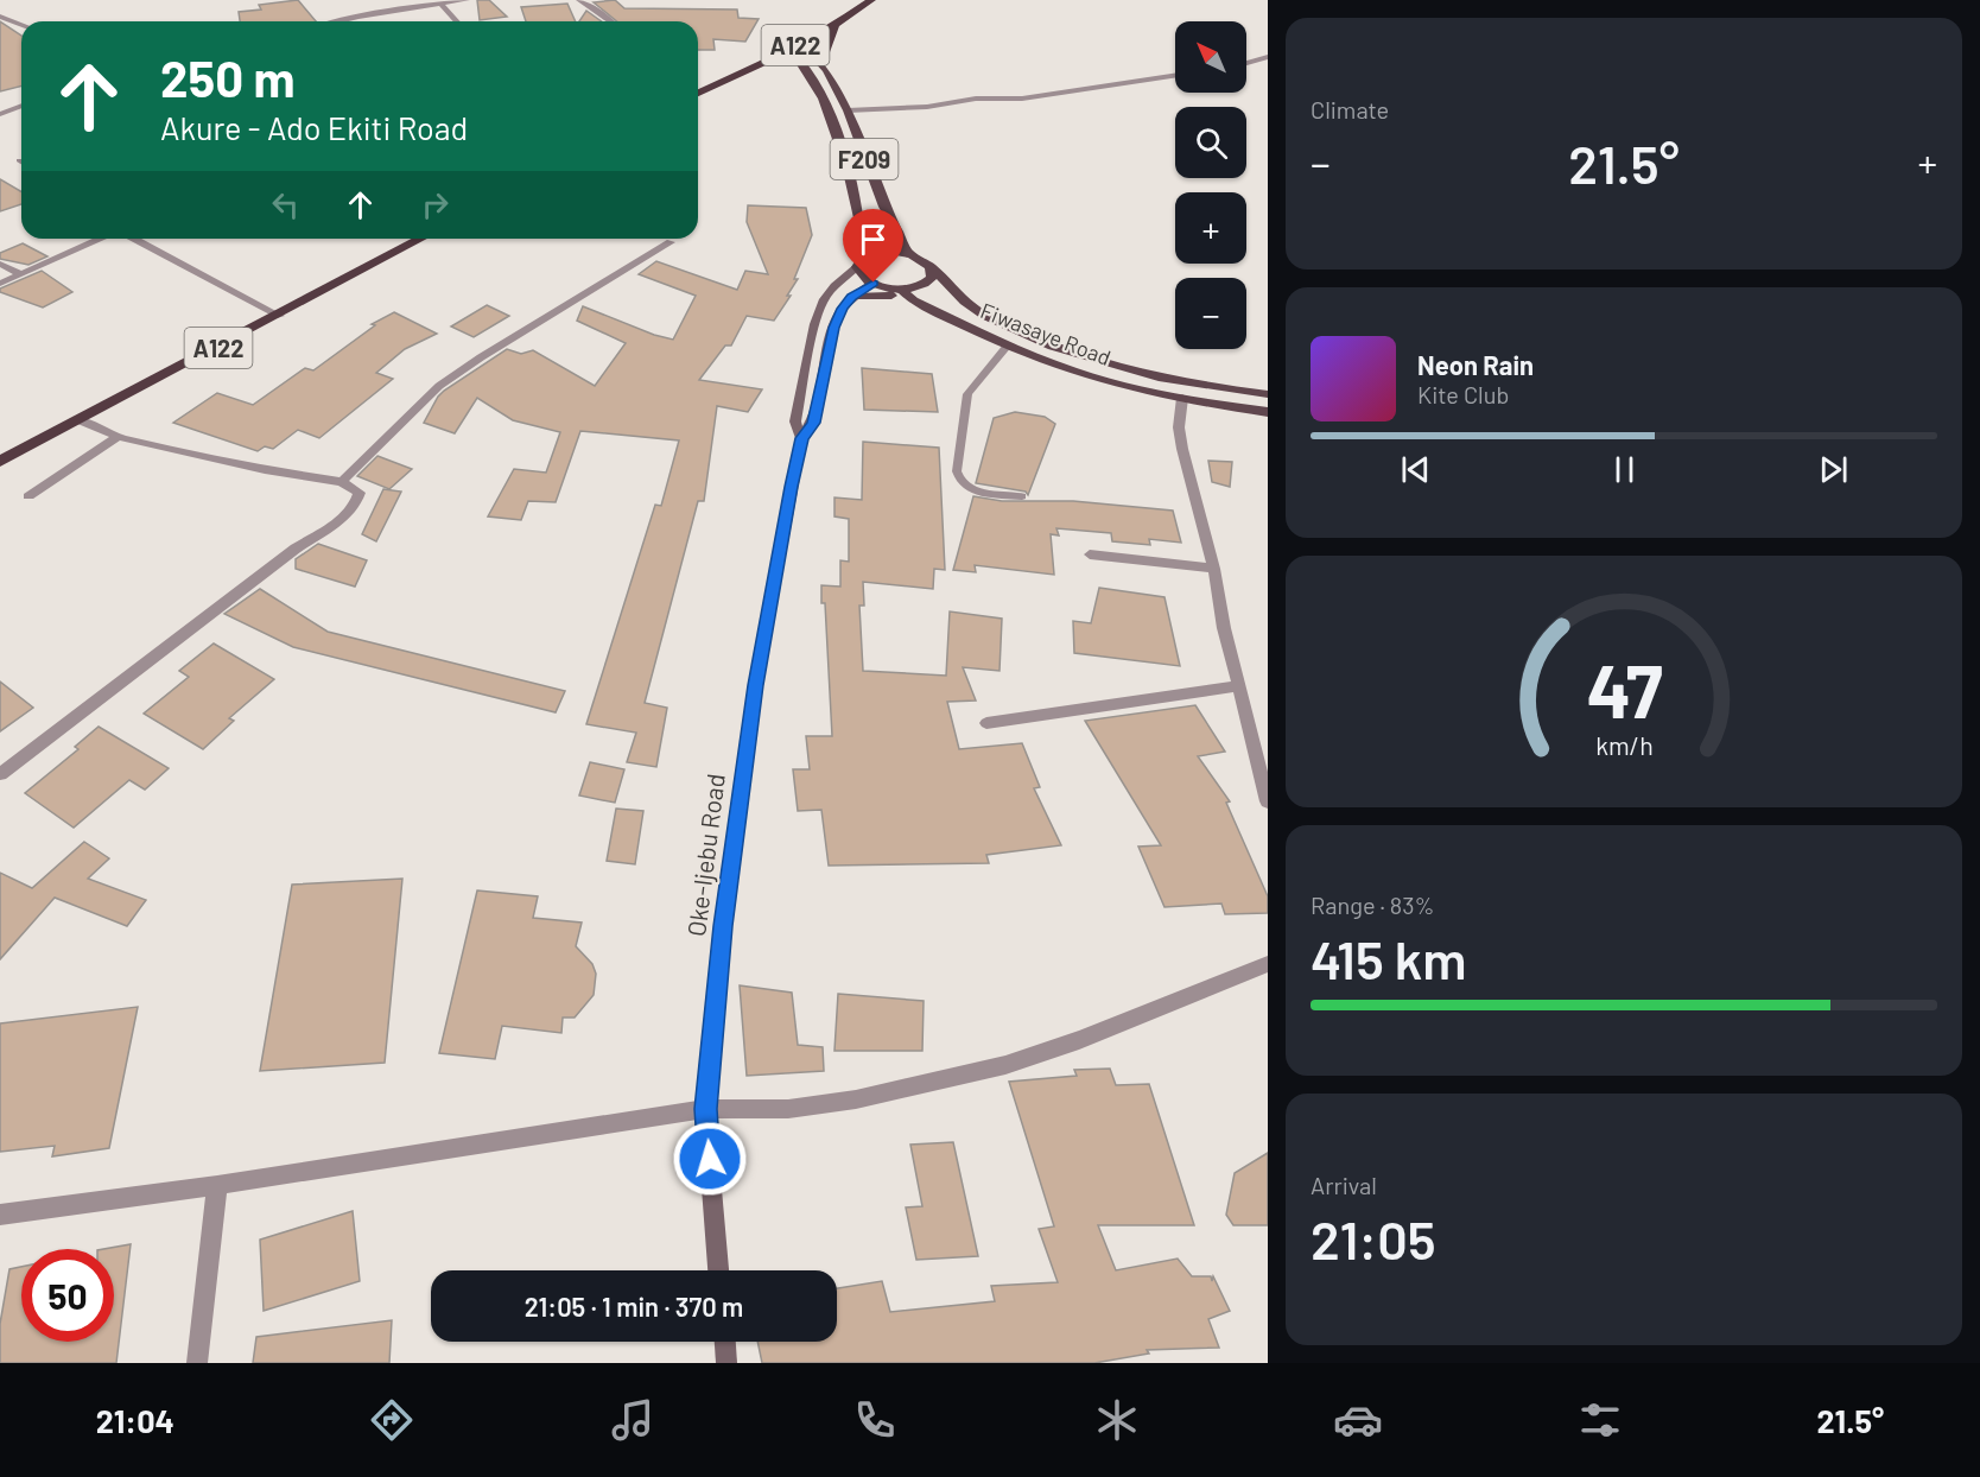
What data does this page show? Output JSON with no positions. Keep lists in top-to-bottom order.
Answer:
{
  "streets": {
    "highway": ["A122"],
    "main road": ["F209", "Fiwasaye Road", "Oke-Ijebu Road"]
  },
  "crossings": [
    ["F209", "Fiwasaye Road"]
  ],
  "north": "top left",
  "page": {
    "tile": [
      "Climate",
      ["Range · 83%", "415 km"],
      ["Arrival", "21:05"]
    ],
    "map_buttons": ["+", "−"],
    "turn": ["250 m", "Akure - Ado Ekiti Road"],
    "heat": ["−", "21.5°", "+"],
    "song": ["Neon Rain", "Kite Club"],
    "limit": "50",
    "trip": "21:05 · 1 min · 370 m",
    "tabs": ["21:04", "21.5°"],
    "gauge": ["47", "km/h"]
  }
}
